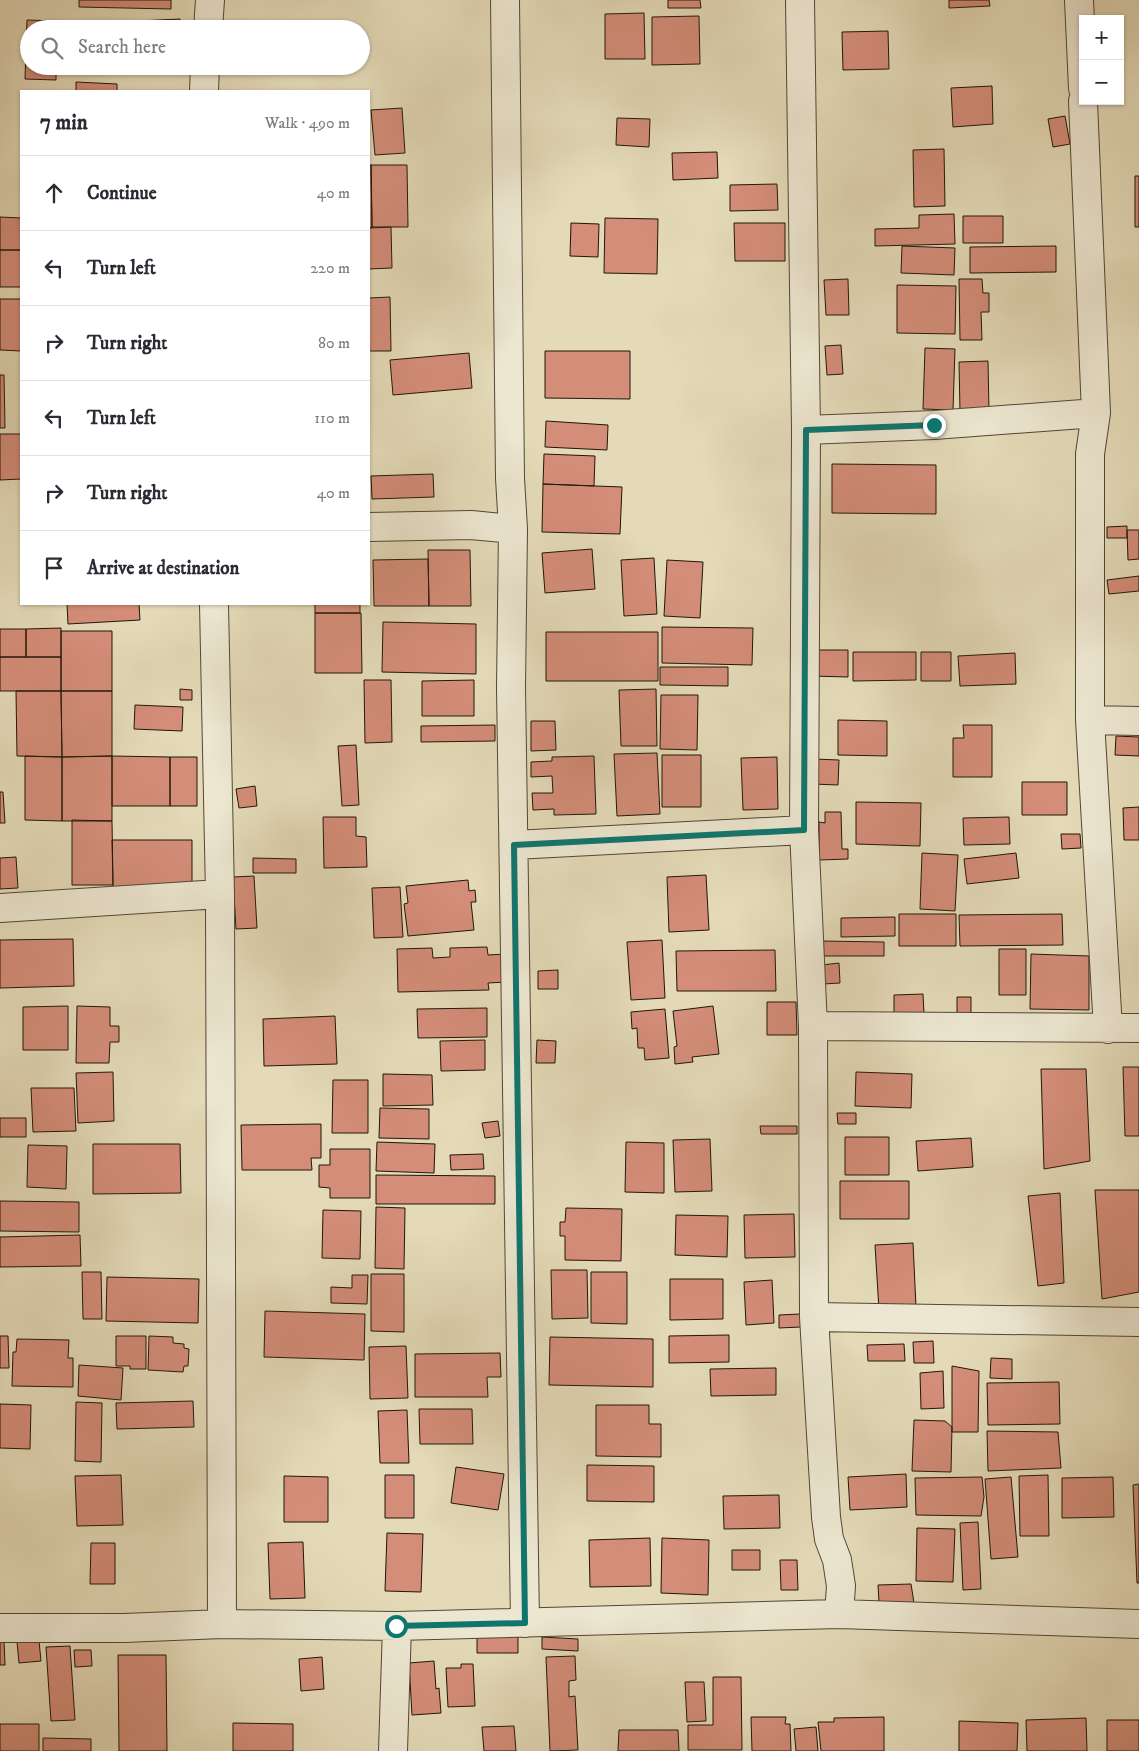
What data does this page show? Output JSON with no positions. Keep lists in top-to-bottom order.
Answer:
{
  "page": {
    "map_buttons": ["+", "−"],
    "search": "Search here",
    "heading": ["7 min", "Walk · 490 m"],
    "list": [
      ["Continue", "40 m"],
      ["Turn left", "220 m"],
      ["Turn right", "80 m"],
      ["Turn left", "110 m"],
      ["Turn right", "40 m"],
      "Arrive at destination"
    ]
  }
}
